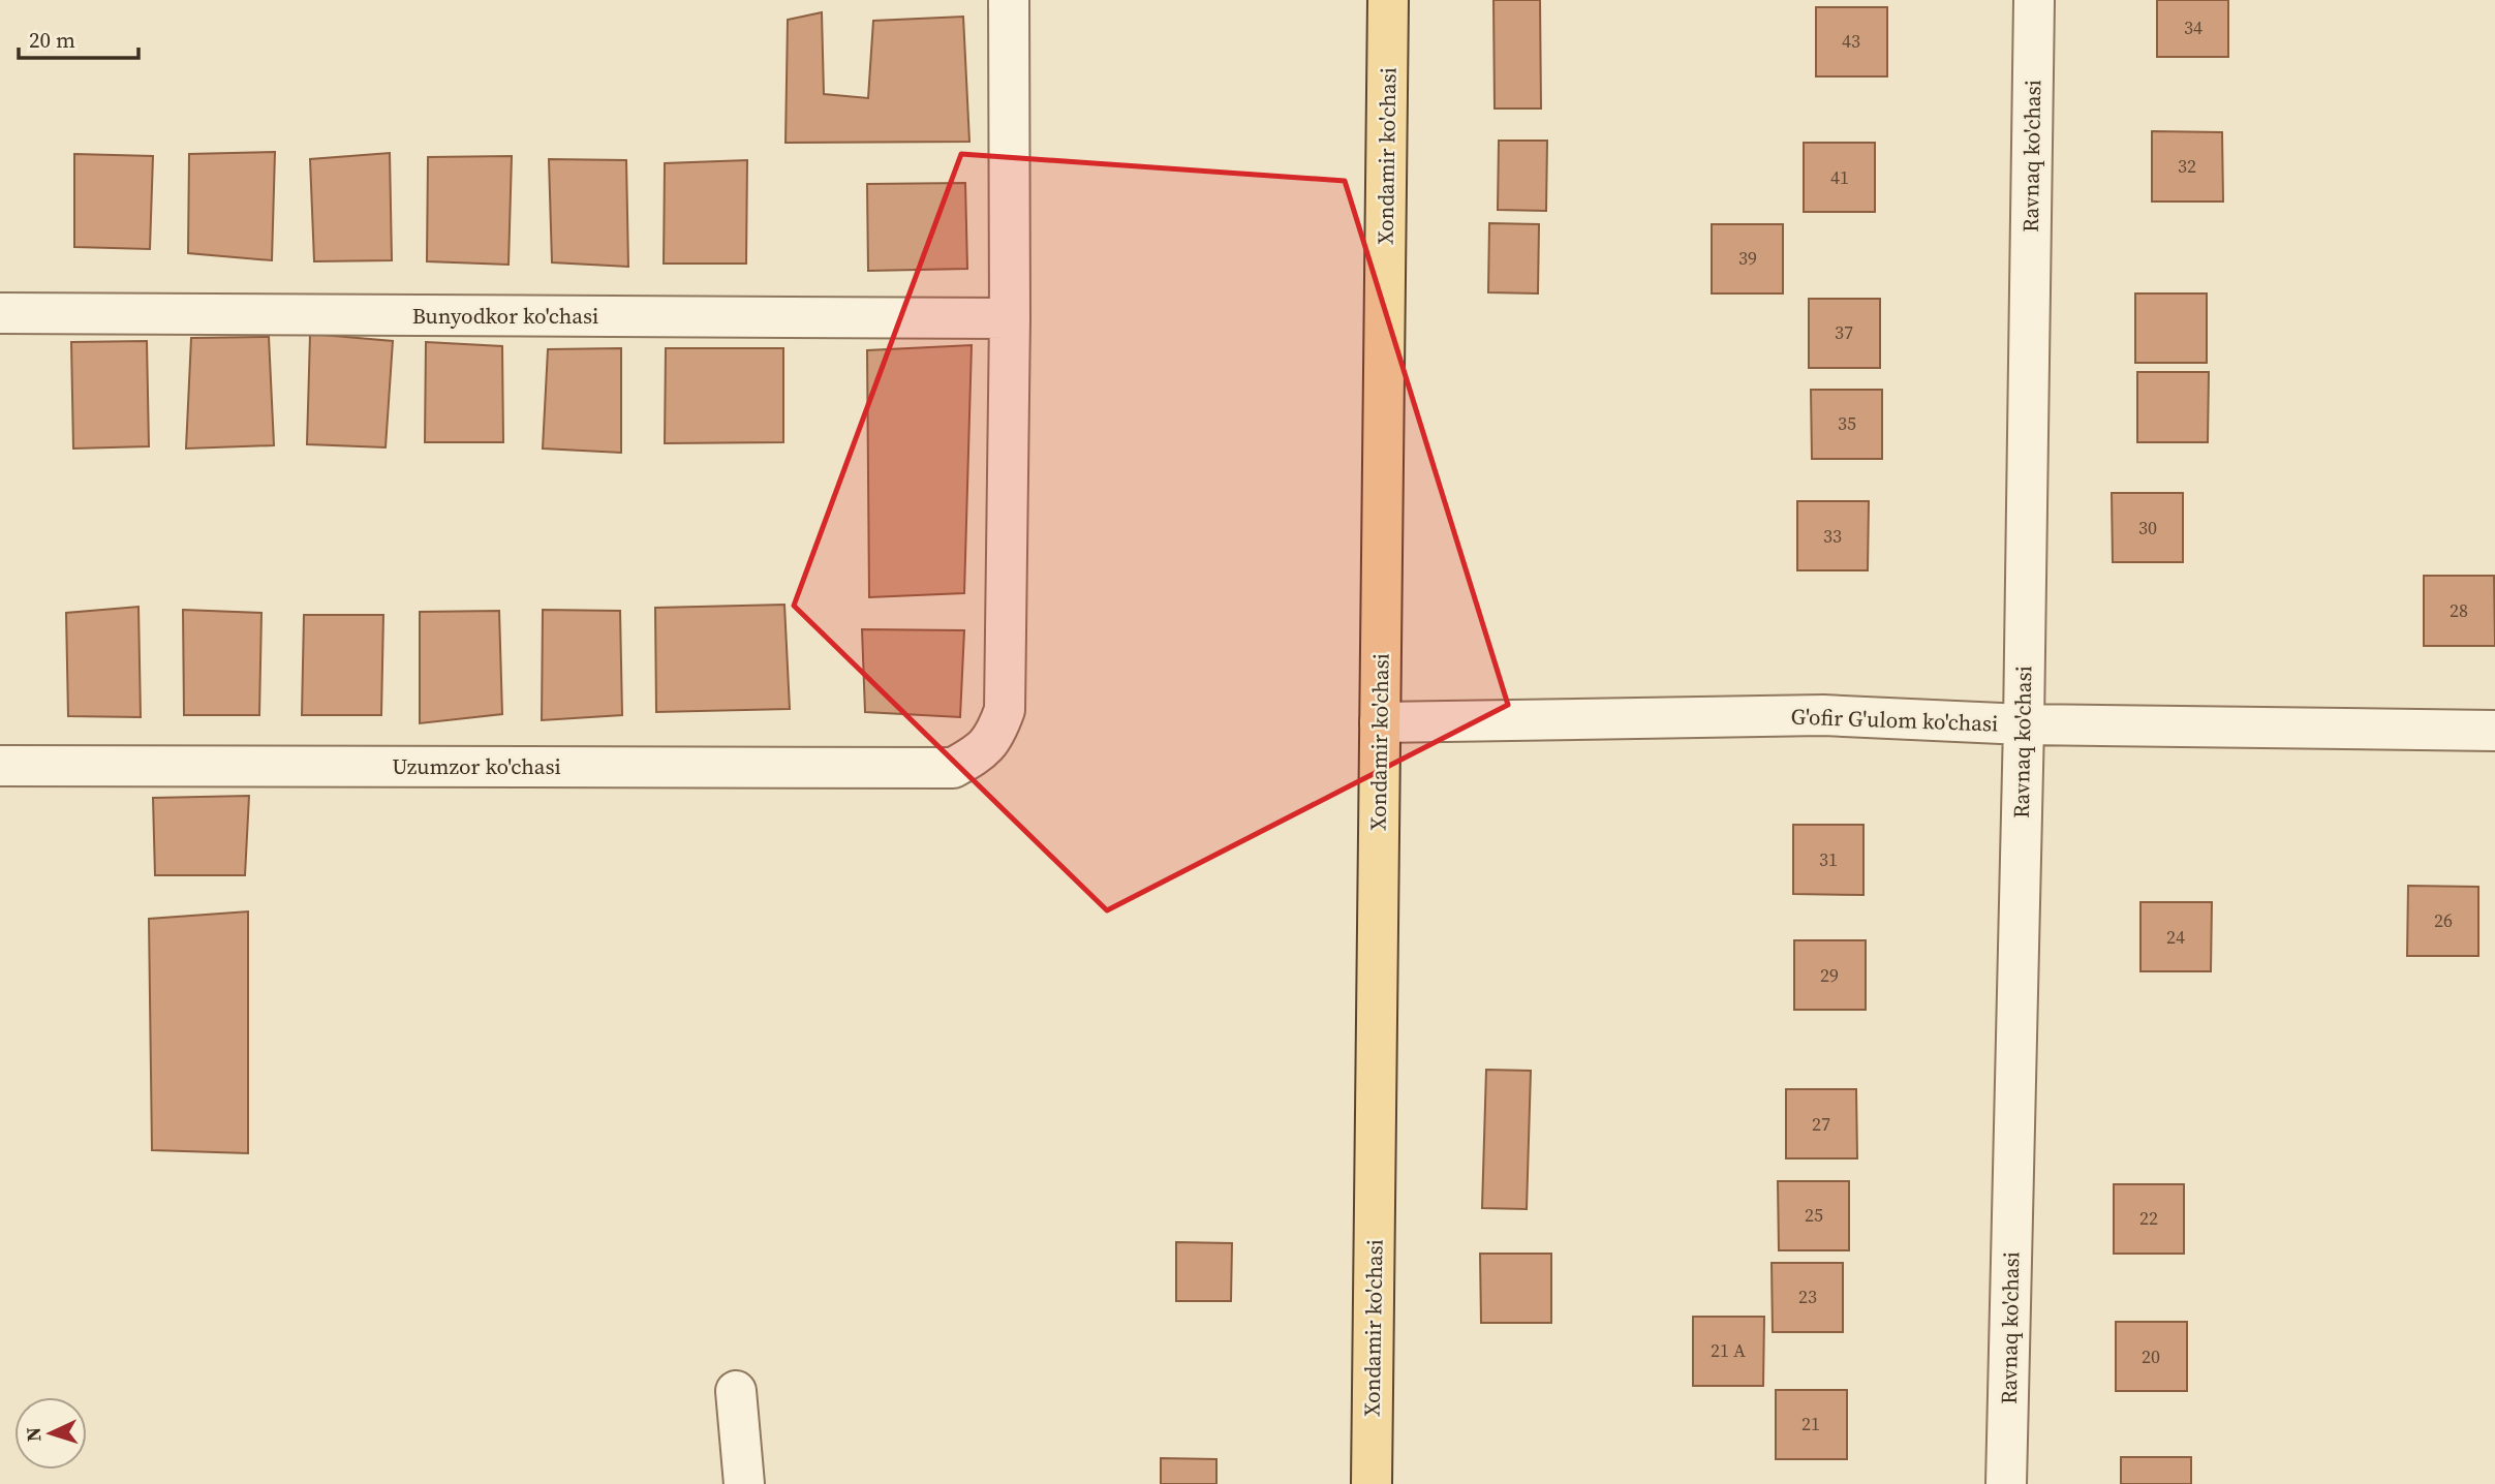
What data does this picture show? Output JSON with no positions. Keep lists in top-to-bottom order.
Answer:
{
  "streets": {
    "main road": ["Xondamir ko'chasi"],
    "street": [
      "Ravnaq ko'chasi",
      "Bunyodkor ko'chasi",
      "G'ofir G'ulom ko'chasi",
      "Uzumzor ko'chasi"
    ]
  },
  "crossings": [
    ["Xondamir ko'chasi", "G'ofir G'ulom ko'chasi"],
    ["Ravnaq ko'chasi", "G'ofir G'ulom ko'chasi"],
    ["Bunyodkor ko'chasi", "Uzumzor ko'chasi"]
  ],
  "house_numbers": [
    "34",
    "43",
    "32",
    "41",
    "39",
    "37",
    "35",
    "30",
    "33",
    "28",
    "31",
    "26",
    "24",
    "29",
    "27",
    "25",
    "22",
    "23",
    "21 А",
    "20",
    "21"
  ],
  "scale_bar": "20 m",
  "north": "left"
}
